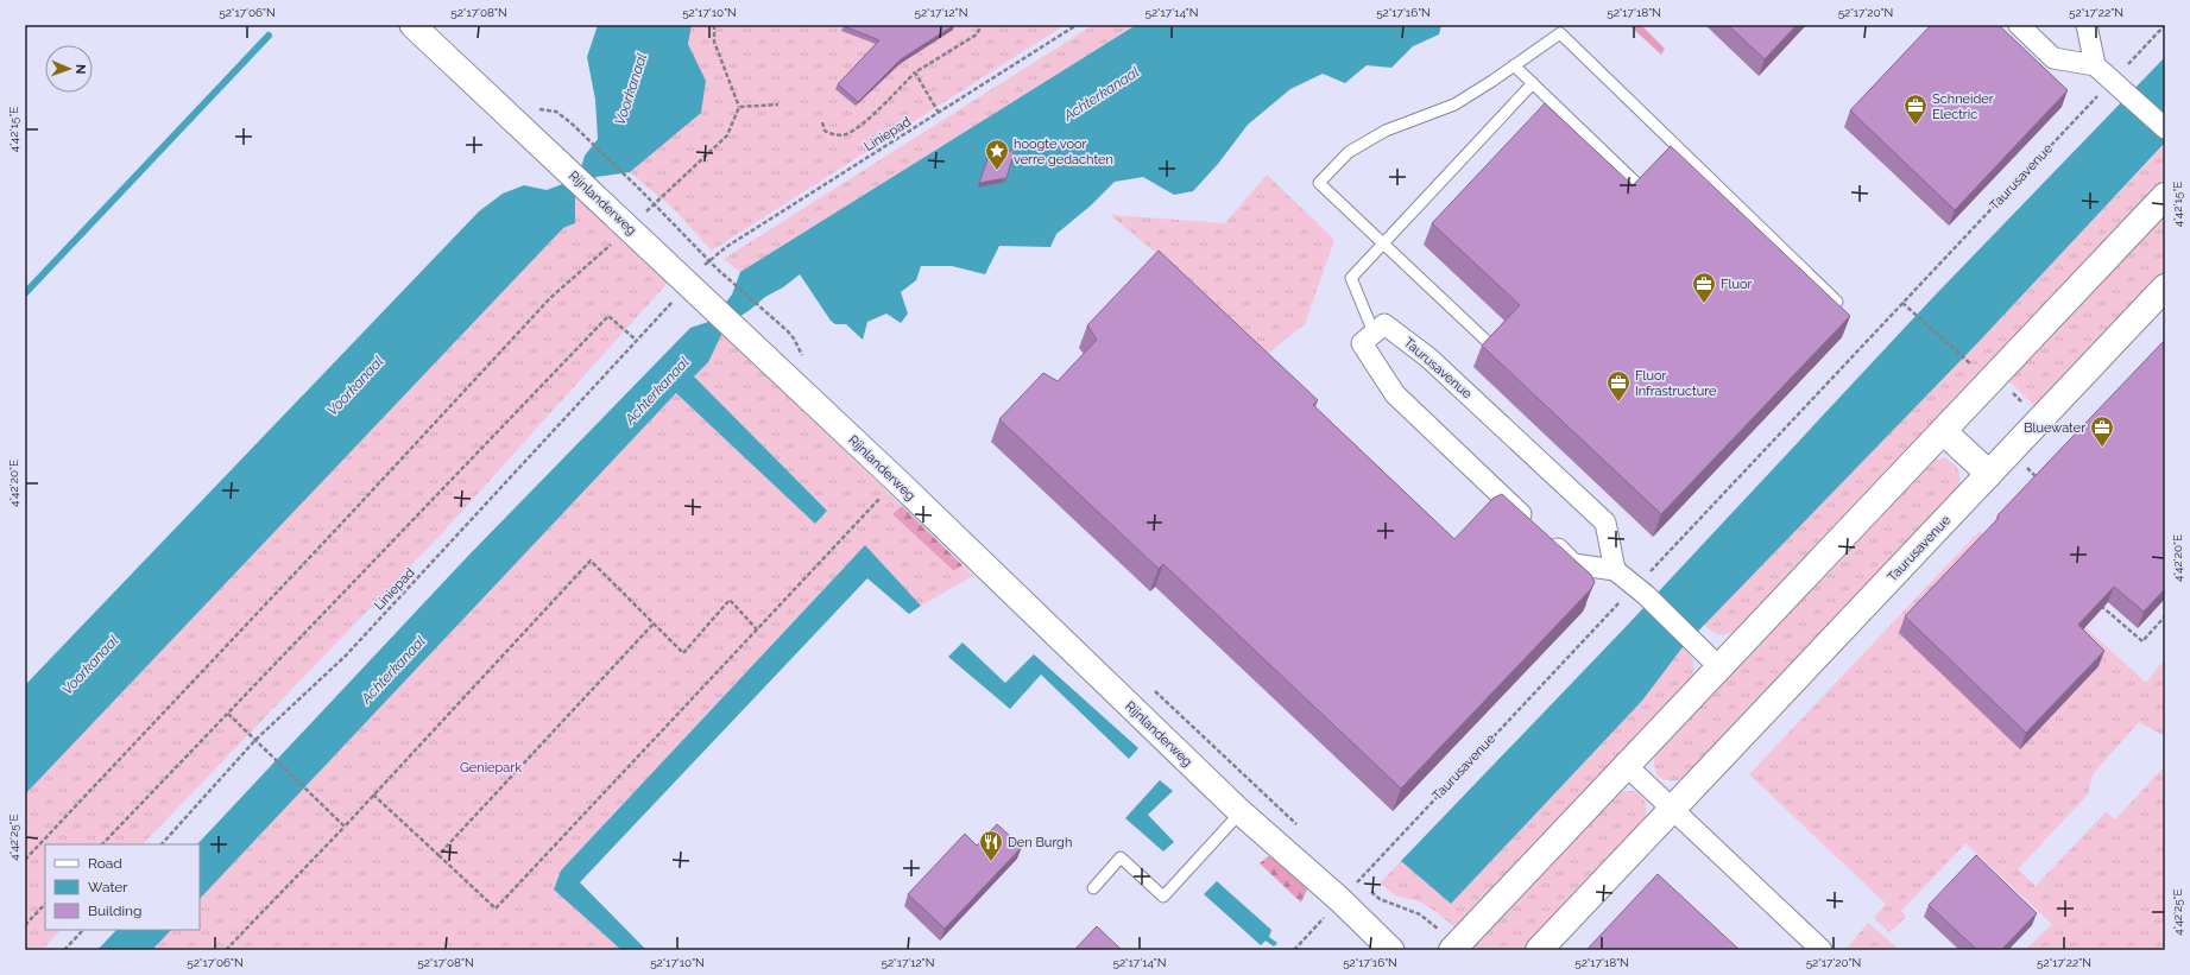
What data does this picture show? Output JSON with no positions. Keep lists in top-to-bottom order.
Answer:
{
  "streets": {
    "main road": ["Taurusavenue"],
    "street": ["Rijnlanderweg"],
    "path": ["Liniepad"]
  },
  "crossings": [
    ["Taurusavenue", "Rijnlanderweg"]
  ],
  "water": ["Voorkanaal", "Achterkanaal"],
  "parks": ["Geniepark"],
  "places": {
    "office": [
      "Schneider Electric",
      "Fluor",
      "Fluor Infrastructure",
      "Bluewater"
    ],
    "place": ["hoogte voor verre gedachten"],
    "restaurant": ["Den Burgh"]
  },
  "legend": ["Road", "Water", "Building"],
  "north": "right",
  "coordinates": [
    "52°17'06\"N",
    "52°17'08\"N",
    "52°17'10\"N",
    "52°17'12\"N",
    "52°17'14\"N",
    "52°17'16\"N",
    "52°17'18\"N",
    "52°17'20\"N",
    "52°17'22\"N",
    "4°42'15\"E",
    "4°42'20\"E",
    "4°42'25\"E"
  ]
}
